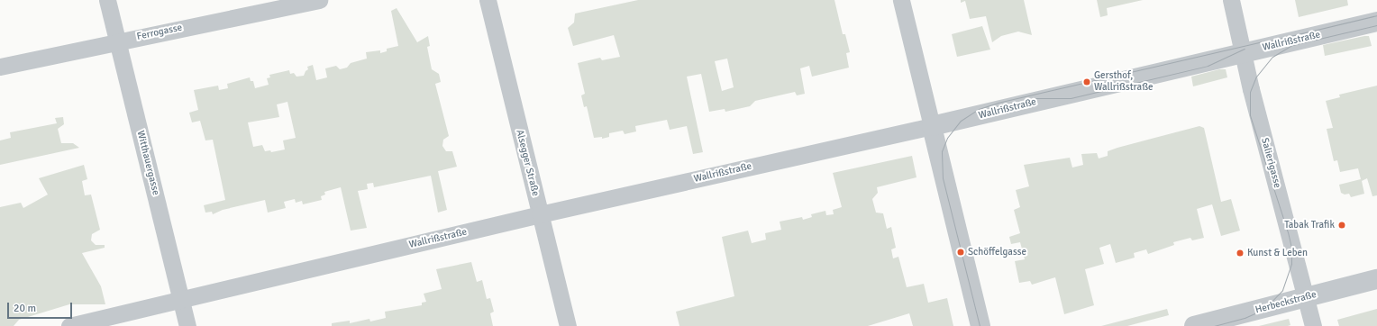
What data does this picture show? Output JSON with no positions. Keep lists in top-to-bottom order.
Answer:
{
  "streets": {
    "street": [
      "Ferrogasse",
      "Wallrißstraße",
      "Witthauergasse",
      "Alsegger Straße",
      "Salierigasse",
      "Herbeckstraße"
    ]
  },
  "crossings": [
    ["Ferrogasse", "Witthauergasse"],
    ["Wallrißstraße", "Witthauergasse"],
    ["Wallrißstraße", "Alsegger Straße"],
    ["Wallrißstraße", "Salierigasse"],
    ["Salierigasse", "Herbeckstraße"]
  ],
  "places": [
    "Gersthof, Wallrißstraße",
    "Tabak Trafik",
    "Schöffelgasse",
    "Kunst & Leben"
  ],
  "scale_bar": "20 m"
}
